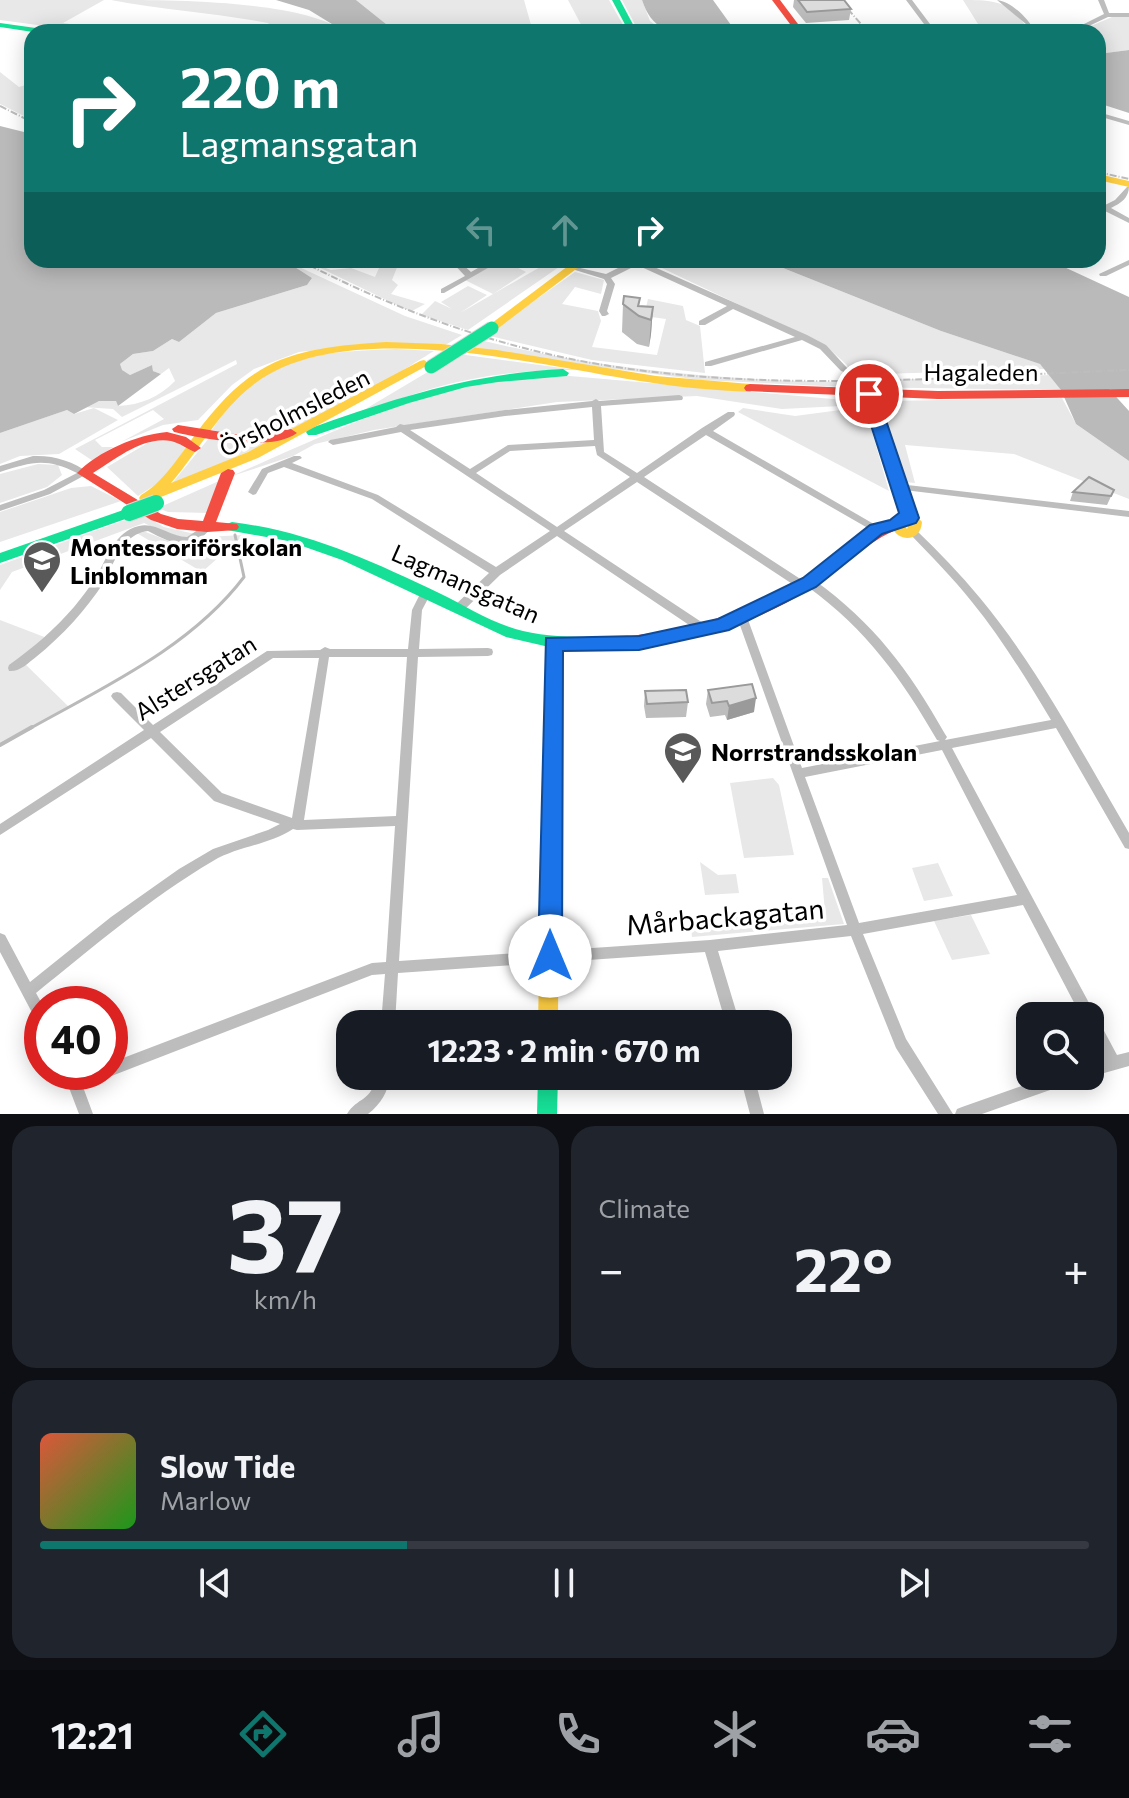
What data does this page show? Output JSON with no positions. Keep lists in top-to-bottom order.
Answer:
{
  "streets": {
    "street": [
      "Hagaleden",
      "Örsholmsleden",
      "Lagmansgatan",
      "Alstersgatan",
      "Mårbackagatan"
    ]
  },
  "places": {
    "school or university": ["Montessoriförskolan Linblomman", "Norrstrandsskolan"]
  },
  "page": {
    "turn": ["220 m", "Lagmansgatan"],
    "limit": "40",
    "trip": "12:23 · 2 min · 670 m",
    "tile": [
      ["37", "km/h"],
      "Climate"
    ],
    "heat": ["−", "22°", "+"],
    "song": ["Slow Tide", "Marlow"],
    "tabs": "12:21"
  }
}
